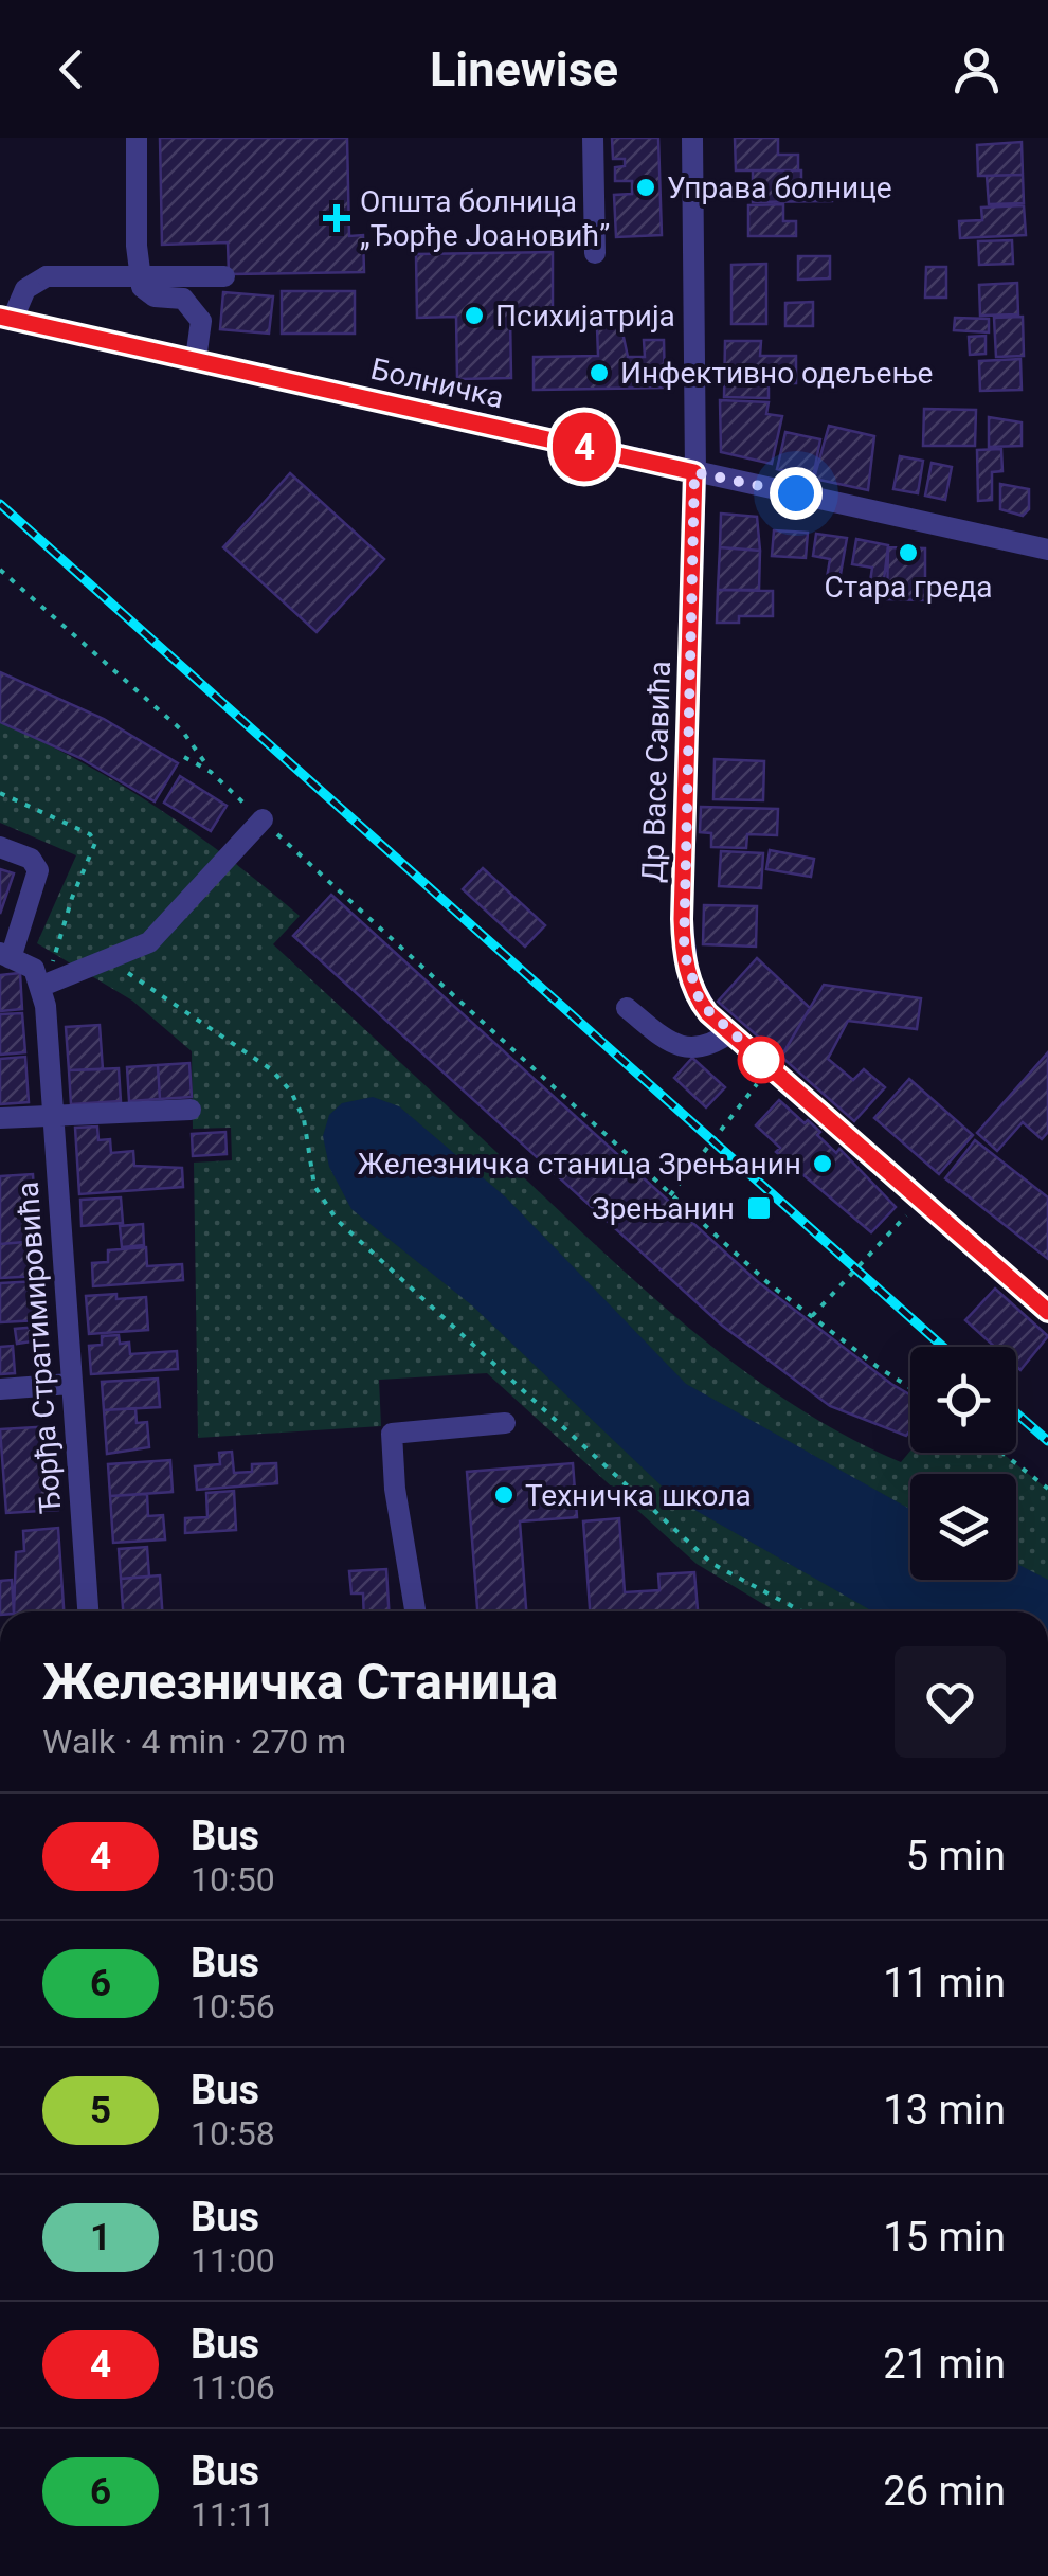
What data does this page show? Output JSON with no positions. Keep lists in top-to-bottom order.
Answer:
{
  "streets": {
    "street": ["Болничка", "Др Васе Савића", "Ђорђа Стратимировића"]
  },
  "crossings": [
    ["Болничка", "Др Васе Савића"]
  ],
  "places": {
    "other": [
      "Управа болнице",
      "Психијатрија",
      "Инфективно одељење",
      "Стара греда",
      "Железничка станица Зрењанин",
      "Техничка школа"
    ],
    "health": ["Општа болница „Ђорђе Јоановић”"],
    "transit": ["Зрењанин"]
  },
  "lines": ["bus line 4"],
  "page": {
    "header": "Linewise",
    "on_map": "4",
    "heading": ["Железничка Станица", "Walk · 4 min · 270 m"],
    "list": [
      {
        "mark": "4",
        "name": "Bus",
        "note": "10:50",
        "value": "5 min"
      },
      {
        "mark": "6",
        "name": "Bus",
        "note": "10:56",
        "value": "11 min"
      },
      {
        "mark": "5",
        "name": "Bus",
        "note": "10:58",
        "value": "13 min"
      },
      {
        "mark": "1",
        "name": "Bus",
        "note": "11:00",
        "value": "15 min"
      },
      {
        "mark": "4",
        "name": "Bus",
        "note": "11:06",
        "value": "21 min"
      },
      {
        "mark": "6",
        "name": "Bus",
        "note": "11:11",
        "value": "26 min"
      }
    ]
  }
}
